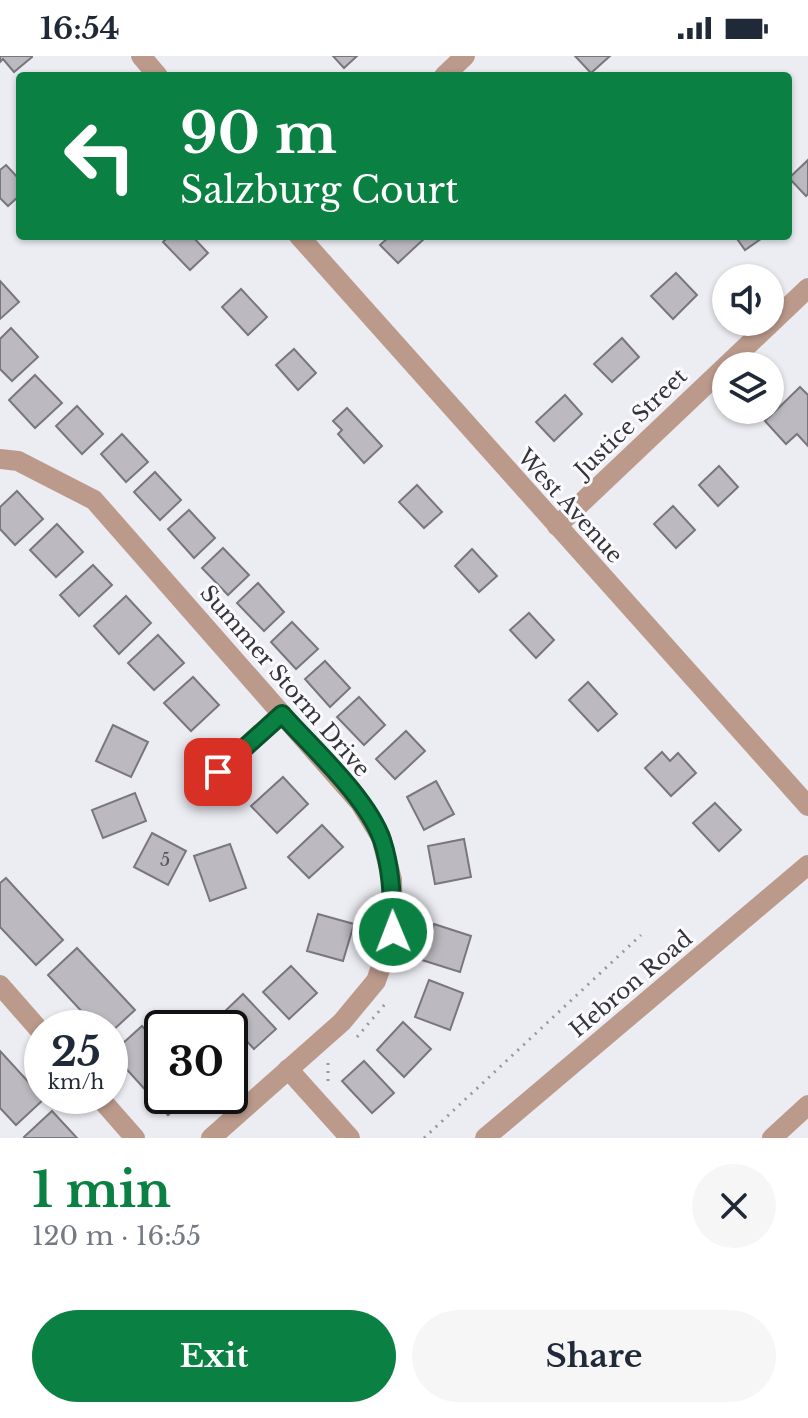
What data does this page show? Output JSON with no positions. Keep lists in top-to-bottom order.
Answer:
{
  "streets": {
    "street": [
      "Justice Street",
      "West Avenue",
      "Summer Storm Drive",
      "Hebron Road"
    ]
  },
  "crossings": [
    ["Justice Street", "West Avenue"]
  ],
  "house_numbers": ["5"],
  "page": {
    "status": "16:54",
    "turn": ["90 m", "Salzburg Court"],
    "speed": "25 km/h",
    "limit": "30",
    "heading": ["1 min", "120 m · 16:55"],
    "buttons": ["Exit", "Share"]
  }
}
